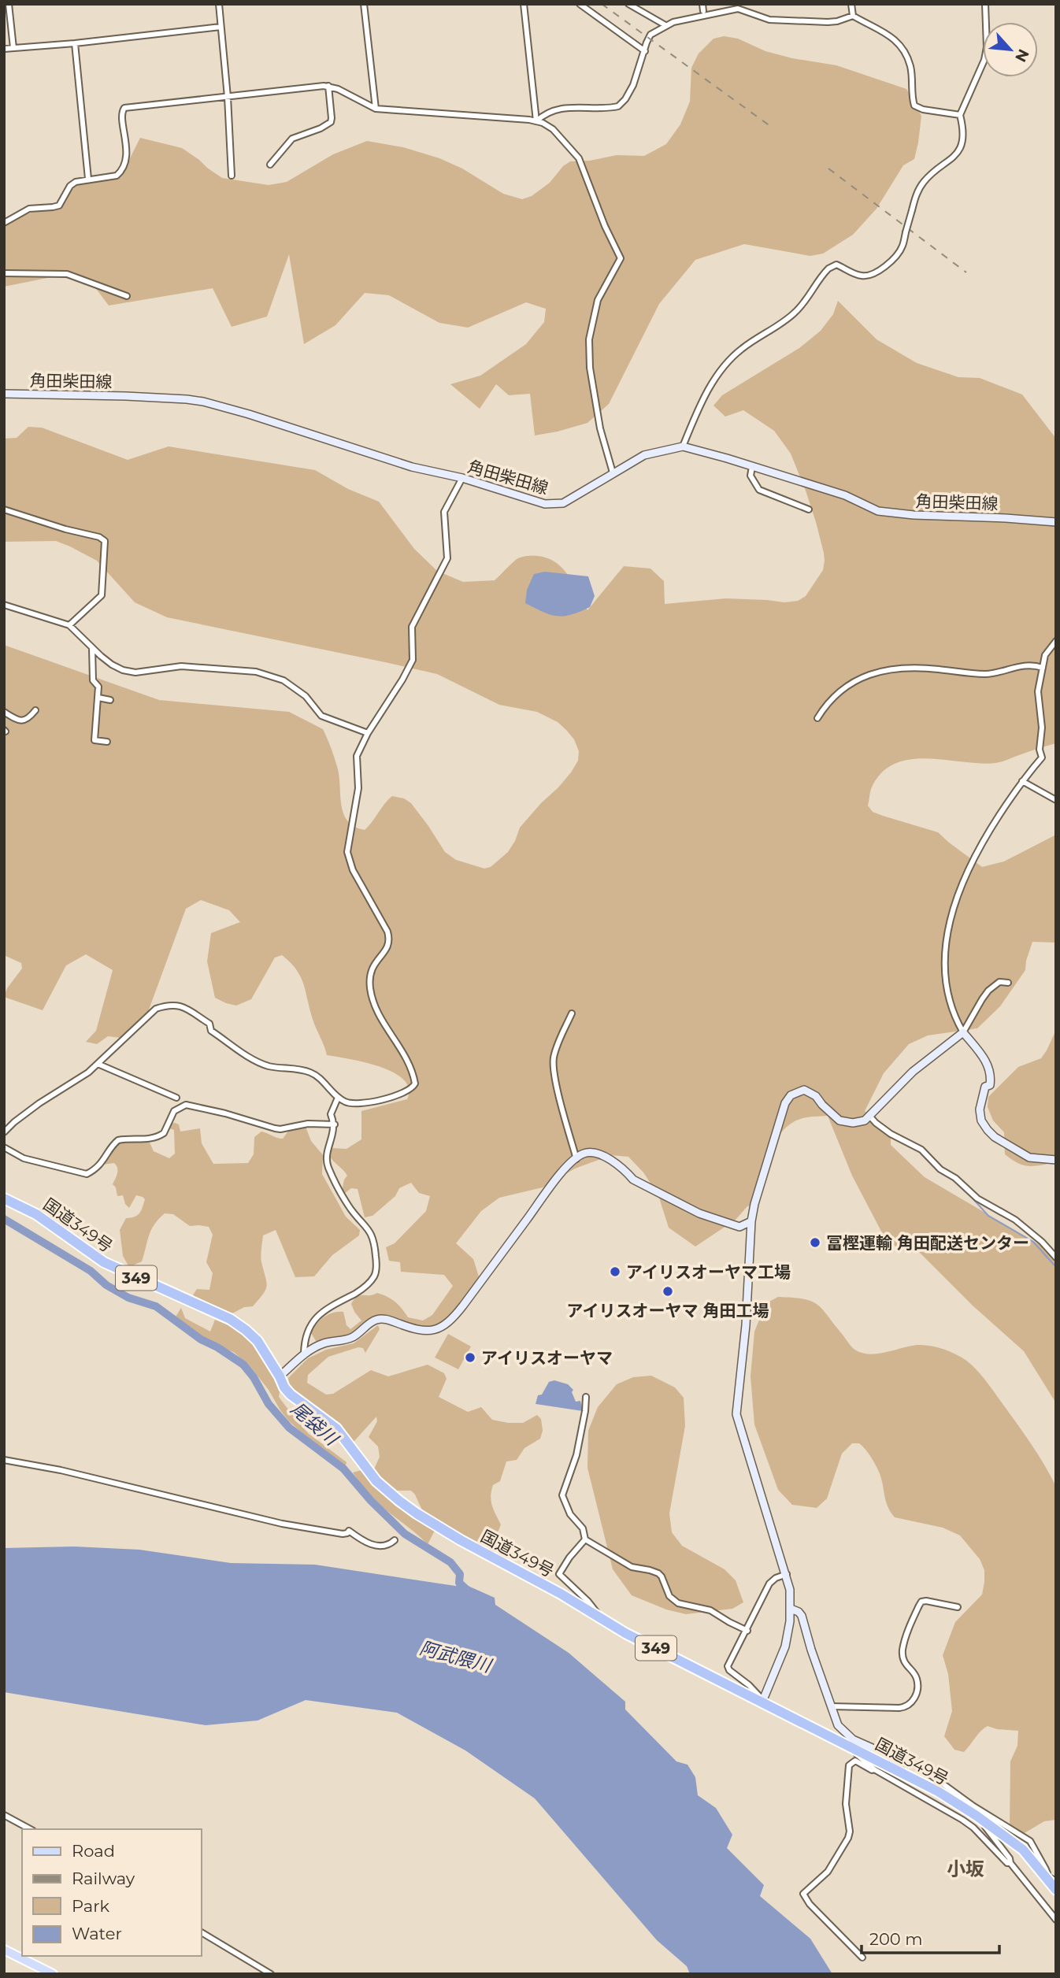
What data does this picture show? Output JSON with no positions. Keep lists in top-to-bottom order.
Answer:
{
  "streets": {
    "highway": ["国道349号", "349"],
    "street": ["角田柴田線"]
  },
  "districts": ["小坂"],
  "water": ["尾袋川", "阿武隈川"],
  "places": [
    "冨樫運輸 角田配送センター",
    "アイリスオーヤマ工場",
    "アイリスオーヤマ 角田工場",
    "アイリスオーヤマ"
  ],
  "legend": [
    "Road",
    "Railway",
    "Park",
    "Water"
  ],
  "scale_bar": "200 m",
  "north": "bottom right"
}
